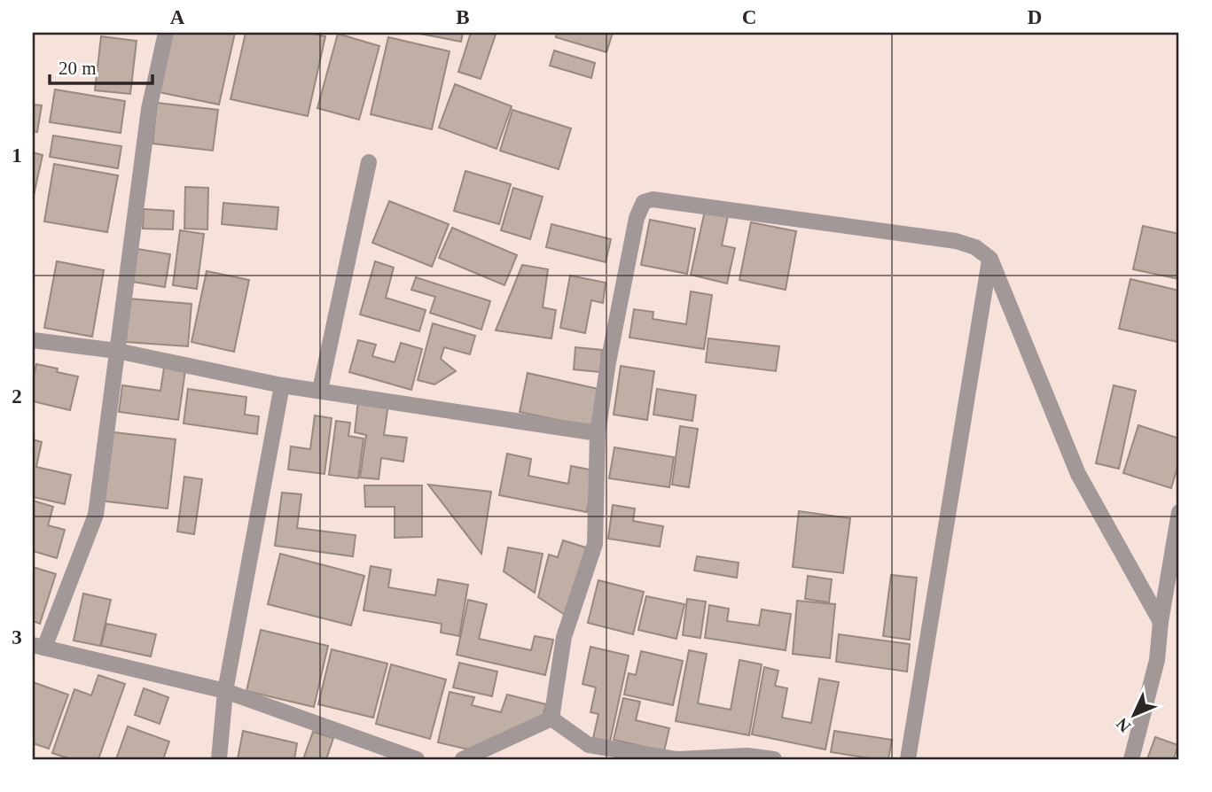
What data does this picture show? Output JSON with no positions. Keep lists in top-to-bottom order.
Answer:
{
  "scale_bar": "20 m",
  "north": "bottom left",
  "grid": {
    "columns": [
      "A",
      "B",
      "C",
      "D"
    ],
    "rows": ["1", "2", "3"]
  }
}
